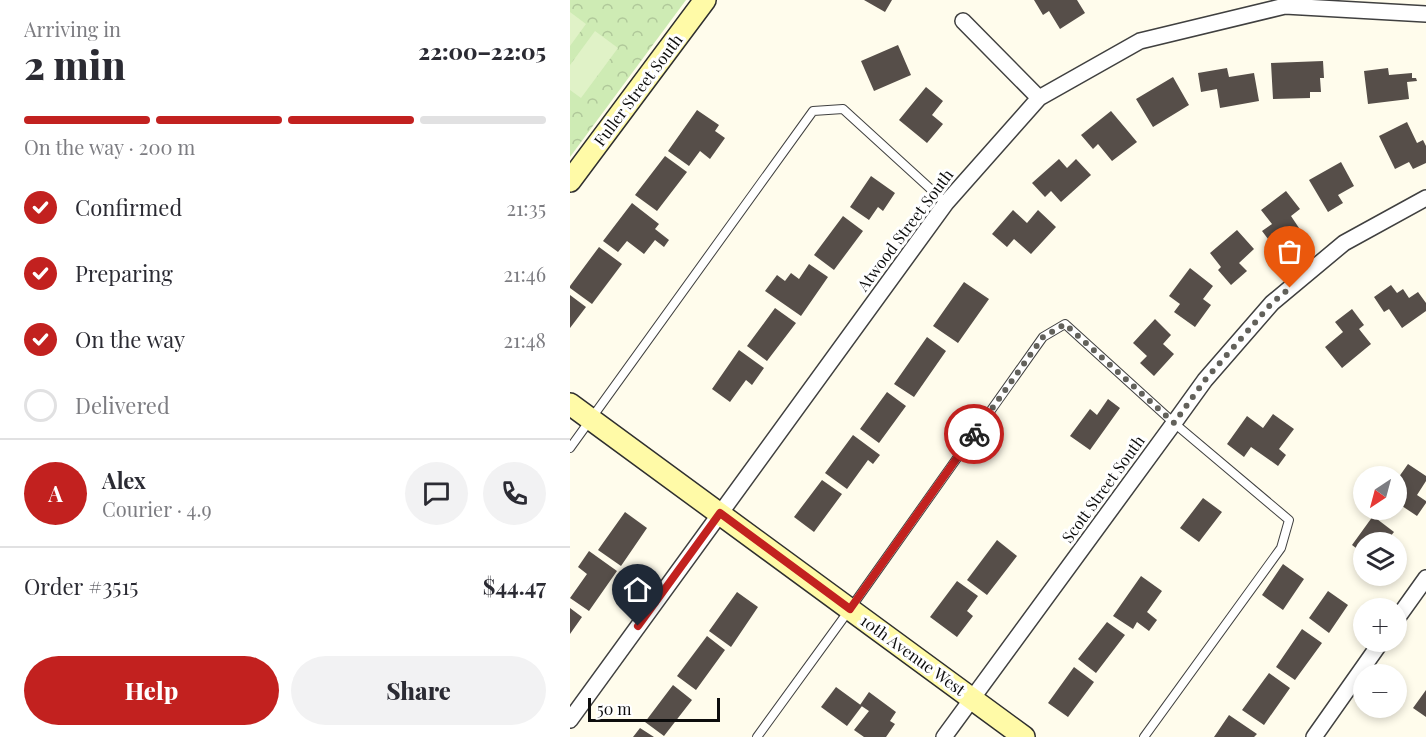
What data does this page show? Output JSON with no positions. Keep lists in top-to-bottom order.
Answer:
{
  "streets": {
    "main road": ["Fuller Street South", "10th Avenue West"],
    "street": ["Atwood Street South", "Scott Street South"]
  },
  "crossings": [
    ["Atwood Street South", "10th Avenue West"],
    ["Scott Street South", "10th Avenue West"]
  ],
  "scale_bar": "50 m",
  "north": "bottom left",
  "page": {
    "heading": ["2 min", "Arriving in", "22:00–22:05"],
    "panel": [
      "Alex",
      "Courier · 4.9",
      "Order #3515",
      "$44.47"
    ],
    "bar": "On the way · 200 m",
    "list": [
      ["Confirmed", "21:35"],
      ["Preparing", "21:46"],
      ["On the way", "21:48"],
      "Delivered"
    ],
    "round": "A",
    "map_buttons": ["+", "−"],
    "buttons": ["Help", "Share"],
    "scale": "50 m"
  }
}
